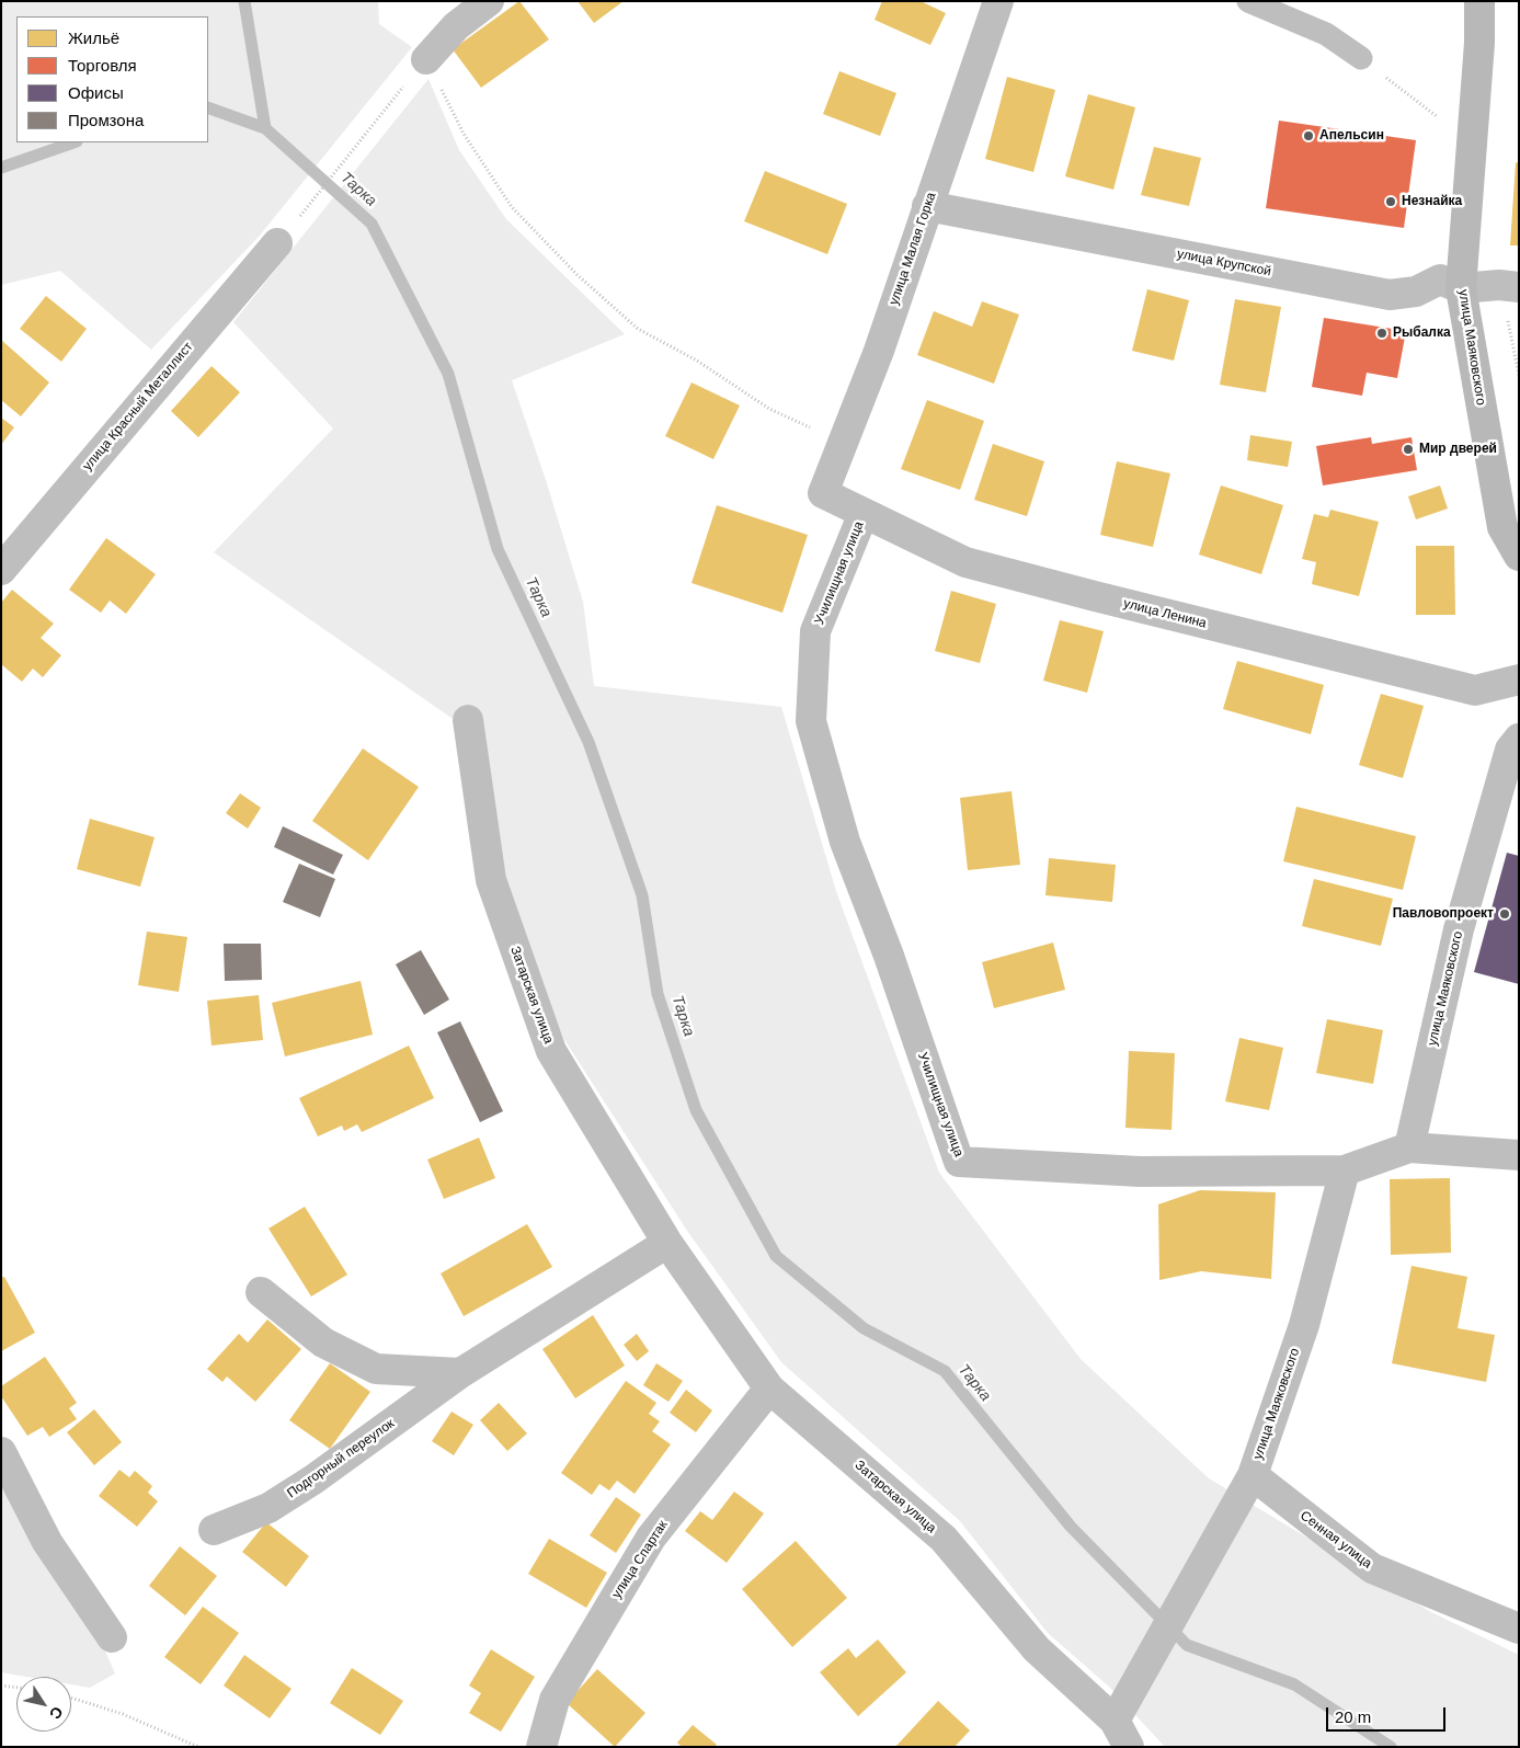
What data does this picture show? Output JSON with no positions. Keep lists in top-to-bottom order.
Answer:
{
  "streets": {
    "street": [
      "улица Малая Горка",
      "улица Крупской",
      "улица Маяковского",
      "улица Красный Металлист",
      "Училищная улица",
      "улица Ленина",
      "Затарская улица",
      "Подгорный переулок",
      "Сенная улица",
      "улица Спартак"
    ]
  },
  "crossings": [
    ["улица Малая Горка", "улица Крупской"],
    ["улица Малая Горка", "улица Ленина"],
    ["улица Крупской", "улица Маяковского"],
    ["улица Маяковского", "Училищная улица"],
    ["улица Маяковского", "Затарская улица"],
    ["улица Маяковского", "Сенная улица"],
    ["Училищная улица", "улица Ленина"],
    ["Затарская улица", "улица Спартак"]
  ],
  "water": ["Тарка"],
  "places": [
    "Апельсин",
    "Незнайка",
    "Рыбалка",
    "Мир дверей",
    "Павловопроект"
  ],
  "legend": [
    "Жильё",
    "Торговля",
    "Офисы",
    "Промзона"
  ],
  "scale_bar": "20 m",
  "north": "bottom right"
}
